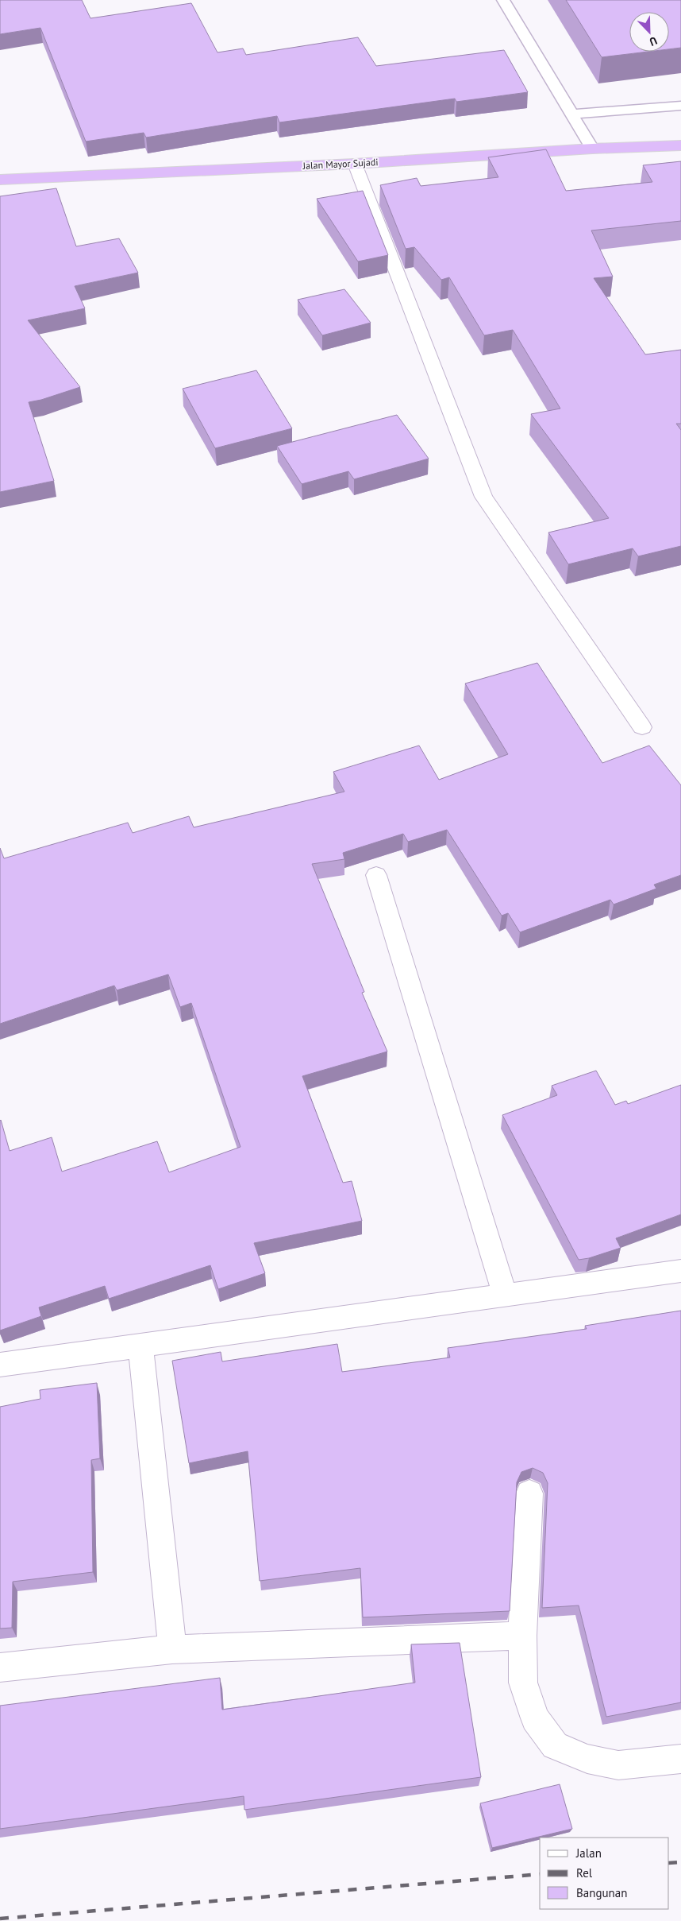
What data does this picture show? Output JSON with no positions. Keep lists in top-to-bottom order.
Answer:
{
  "streets": {
    "highway": ["Jalan Mayor Sujadi"]
  },
  "legend": ["Jalan", "Rel", "Bangunan"],
  "north": "bottom right"
}
